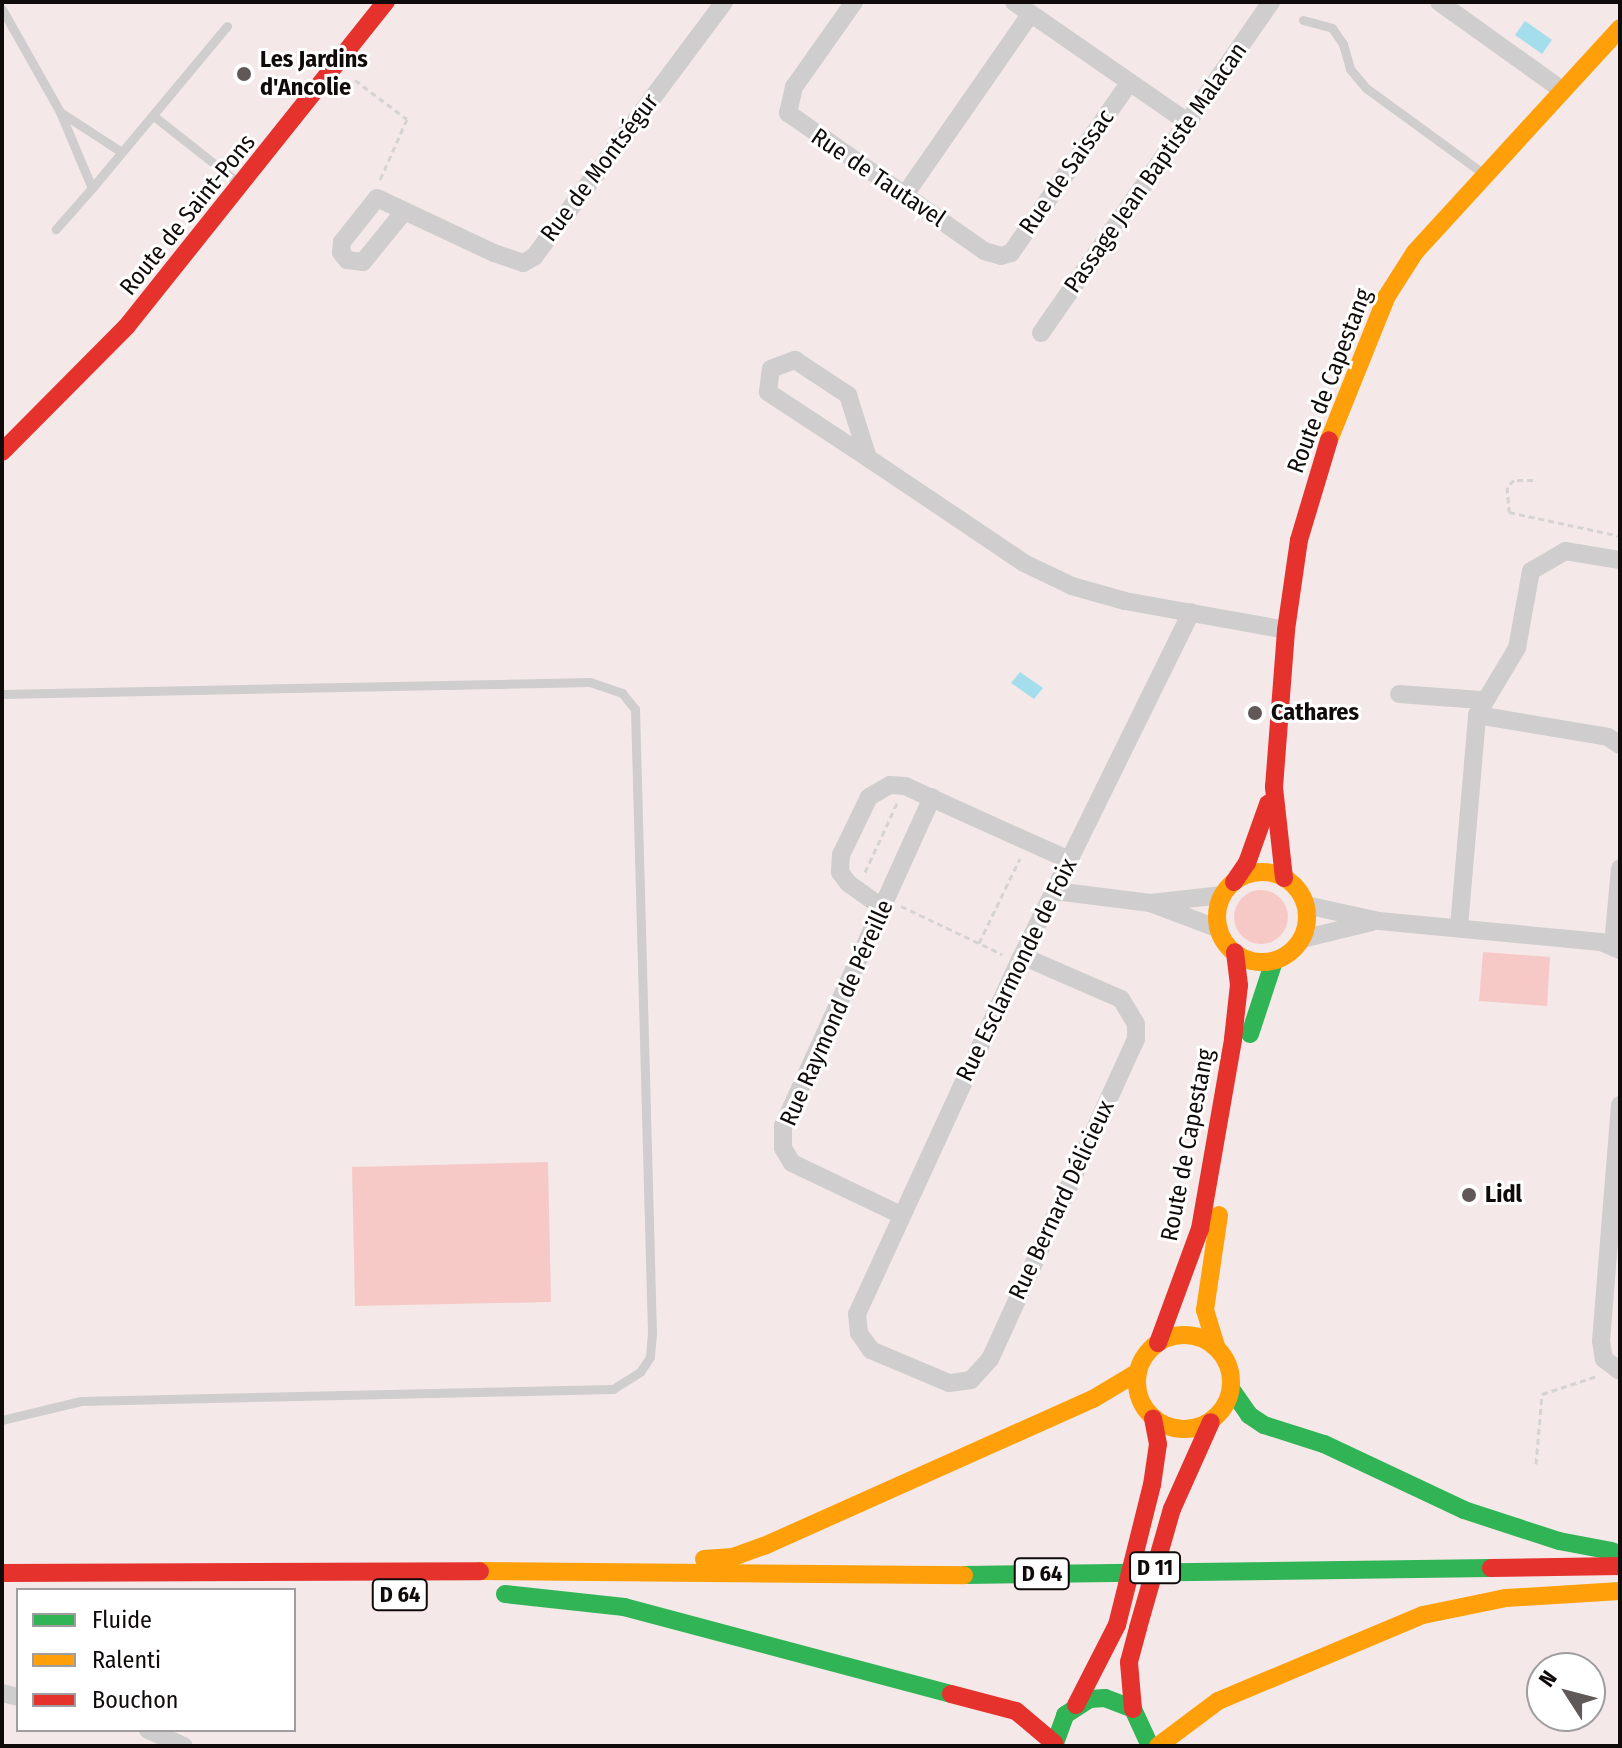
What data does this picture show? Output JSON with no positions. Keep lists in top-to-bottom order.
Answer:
{
  "streets": {
    "main road": [
      "Route de Saint-Pons",
      "Route de Capestang",
      "D 11",
      "D 64"
    ],
    "street": [
      "Rue de Montségur",
      "Passage Jean Baptiste Malacan",
      "Rue de Saissac",
      "Rue de Tautavel",
      "Rue Esclarmonde de Foix",
      "Rue Raymond de Péreille",
      "Rue Bernard Délicieux"
    ]
  },
  "crossings": [
    ["Rue de Saissac", "Rue de Tautavel"],
    ["Route de Capestang", "D 11"],
    ["Rue Esclarmonde de Foix", "Rue Raymond de Péreille"],
    ["Rue Esclarmonde de Foix", "Rue Bernard Délicieux"]
  ],
  "places": ["Les Jardins d'Ancolie", "Cathares", "Lidl"],
  "legend": ["Fluide", "Ralenti", "Bouchon"],
  "north": "top left"
}
